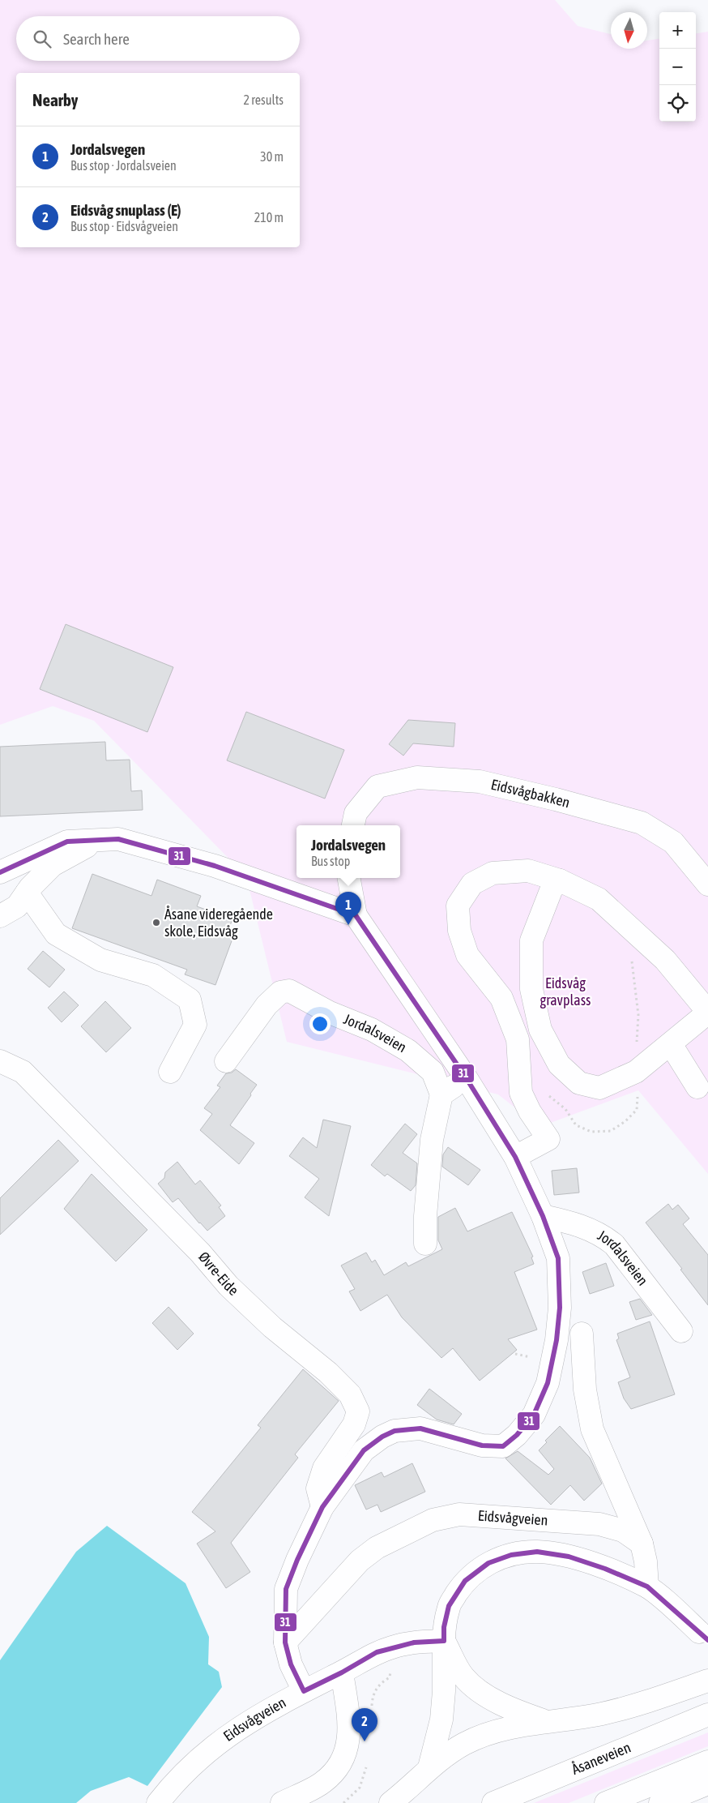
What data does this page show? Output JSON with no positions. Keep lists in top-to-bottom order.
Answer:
{
  "streets": {
    "main road": [
      "Eidsvågbakken",
      "Jordalsveien",
      "Øvre-Eide",
      "Eidsvågveien",
      "Åsaneveien"
    ]
  },
  "parks": ["Eidsvåg gravplass"],
  "places": ["Åsane videregående skole, Eidsvåg"],
  "lines": ["transit line 31"],
  "north": "bottom",
  "page": {
    "map_buttons": ["+", "−"],
    "search": "Search here",
    "heading": ["Nearby", "2 results"],
    "list": [
      {
        "mark": "1",
        "name": "Jordalsvegen",
        "note": "Bus stop · Jordalsveien",
        "value": "30 m"
      },
      {
        "mark": "2",
        "name": "Eidsvåg snuplass (E)",
        "note": "Bus stop · Eidsvågveien",
        "value": "210 m"
      }
    ],
    "popup": ["Jordalsvegen", "Bus stop"],
    "pins": ["1", "2"]
  }
}
